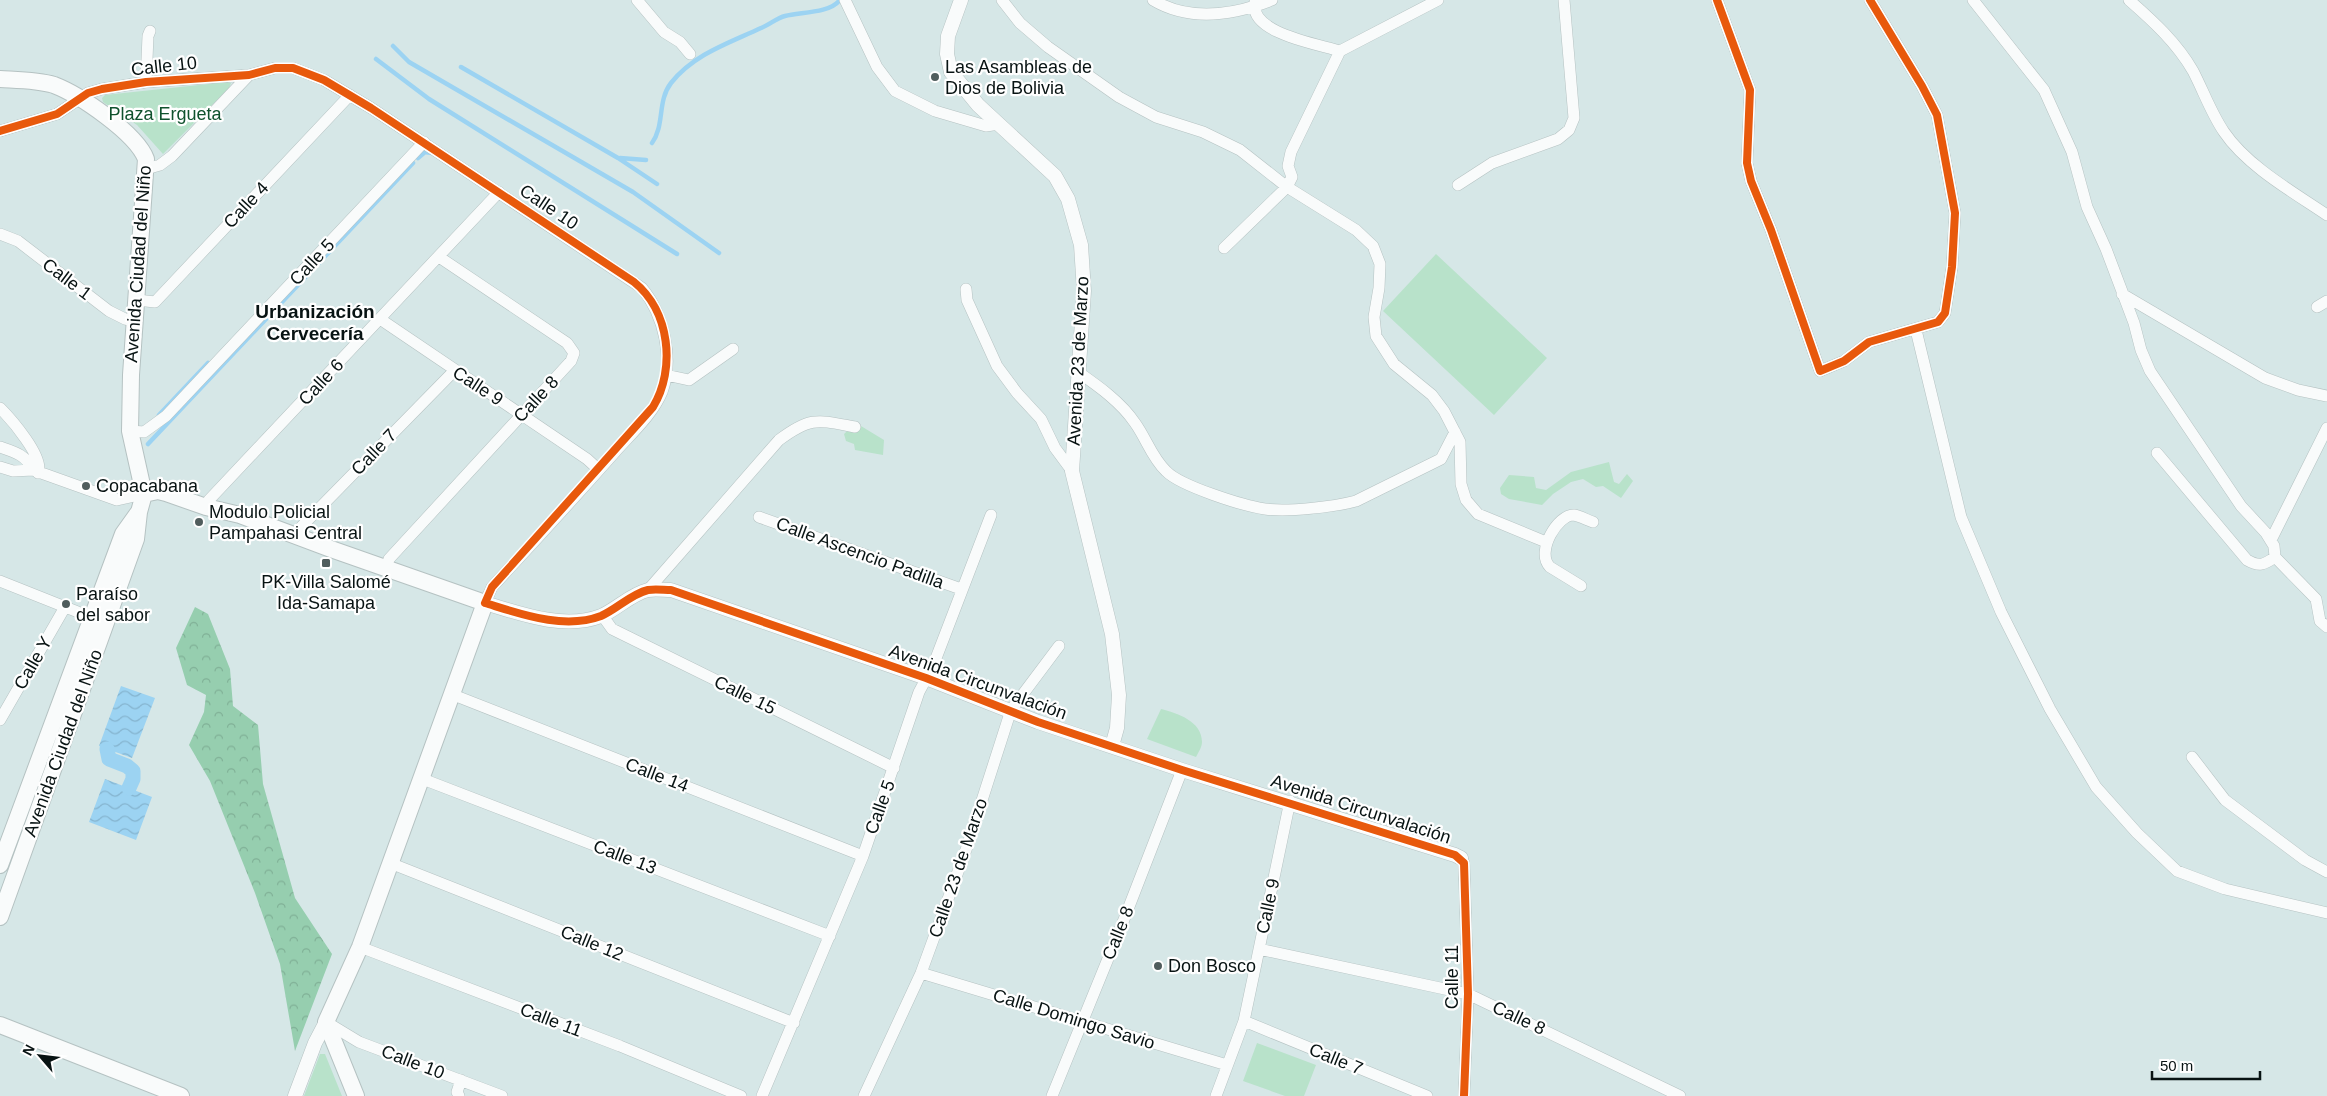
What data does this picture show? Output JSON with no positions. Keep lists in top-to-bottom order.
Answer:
{
  "streets": {
    "main road": ["Avenida Ciudad del Niño"],
    "street": [
      "Calle 10",
      "Calle 4",
      "Calle 5",
      "Calle 1",
      "Avenida 23 de Marzo",
      "Calle 6",
      "Calle 9",
      "Calle 8",
      "Calle 7",
      "Calle Ascencio Padilla",
      "Calle Y",
      "Avenida Circunvalación",
      "Calle 15",
      "Calle 14",
      "Calle 13",
      "Calle 23 de Marzo",
      "Calle 12",
      "Calle 11",
      "Calle Domingo Savio"
    ]
  },
  "crossings": [
    ["Calle 10", "Calle 4"],
    ["Calle 10", "Calle 5"],
    ["Calle 10", "Avenida Ciudad del Niño"],
    ["Calle 10", "Calle 6"],
    ["Calle 10", "Calle 9"],
    ["Calle 4", "Avenida Ciudad del Niño"],
    ["Calle 5", "Avenida Ciudad del Niño"],
    ["Calle 5", "Calle Ascencio Padilla"],
    ["Calle 5", "Avenida Circunvalación"],
    ["Calle 5", "Calle 15"],
    ["Calle 5", "Calle 14"],
    ["Calle 5", "Calle 13"],
    ["Calle 5", "Calle 12"],
    ["Avenida Ciudad del Niño", "Calle 1"],
    ["Avenida 23 de Marzo", "Avenida Circunvalación"],
    ["Calle 6", "Calle 9"],
    ["Calle 6", "Calle 8"],
    ["Calle 9", "Calle 8"],
    ["Calle 9", "Calle 7"],
    ["Calle 9", "Avenida Circunvalación"],
    ["Calle 9", "Calle Domingo Savio"],
    ["Calle 8", "Avenida Circunvalación"],
    ["Calle 8", "Calle 11"],
    ["Calle 8", "Calle Domingo Savio"],
    ["Avenida Circunvalación", "Calle 23 de Marzo"],
    ["Avenida Circunvalación", "Calle 11"],
    ["Calle 23 de Marzo", "Calle Domingo Savio"]
  ],
  "districts": ["Urbanización Cervecería"],
  "parks": ["Plaza Ergueta"],
  "places": {
    "other": [
      "Las Asambleas de Dios de Bolivia",
      "Copacabana",
      "Modulo Policial Pampahasi Central",
      "Paraíso del sabor",
      "Don Bosco"
    ],
    "transit": ["PK-Villa Salomé Ida-Samapa"]
  },
  "scale_bar": "50 m",
  "north": "top left"
}
